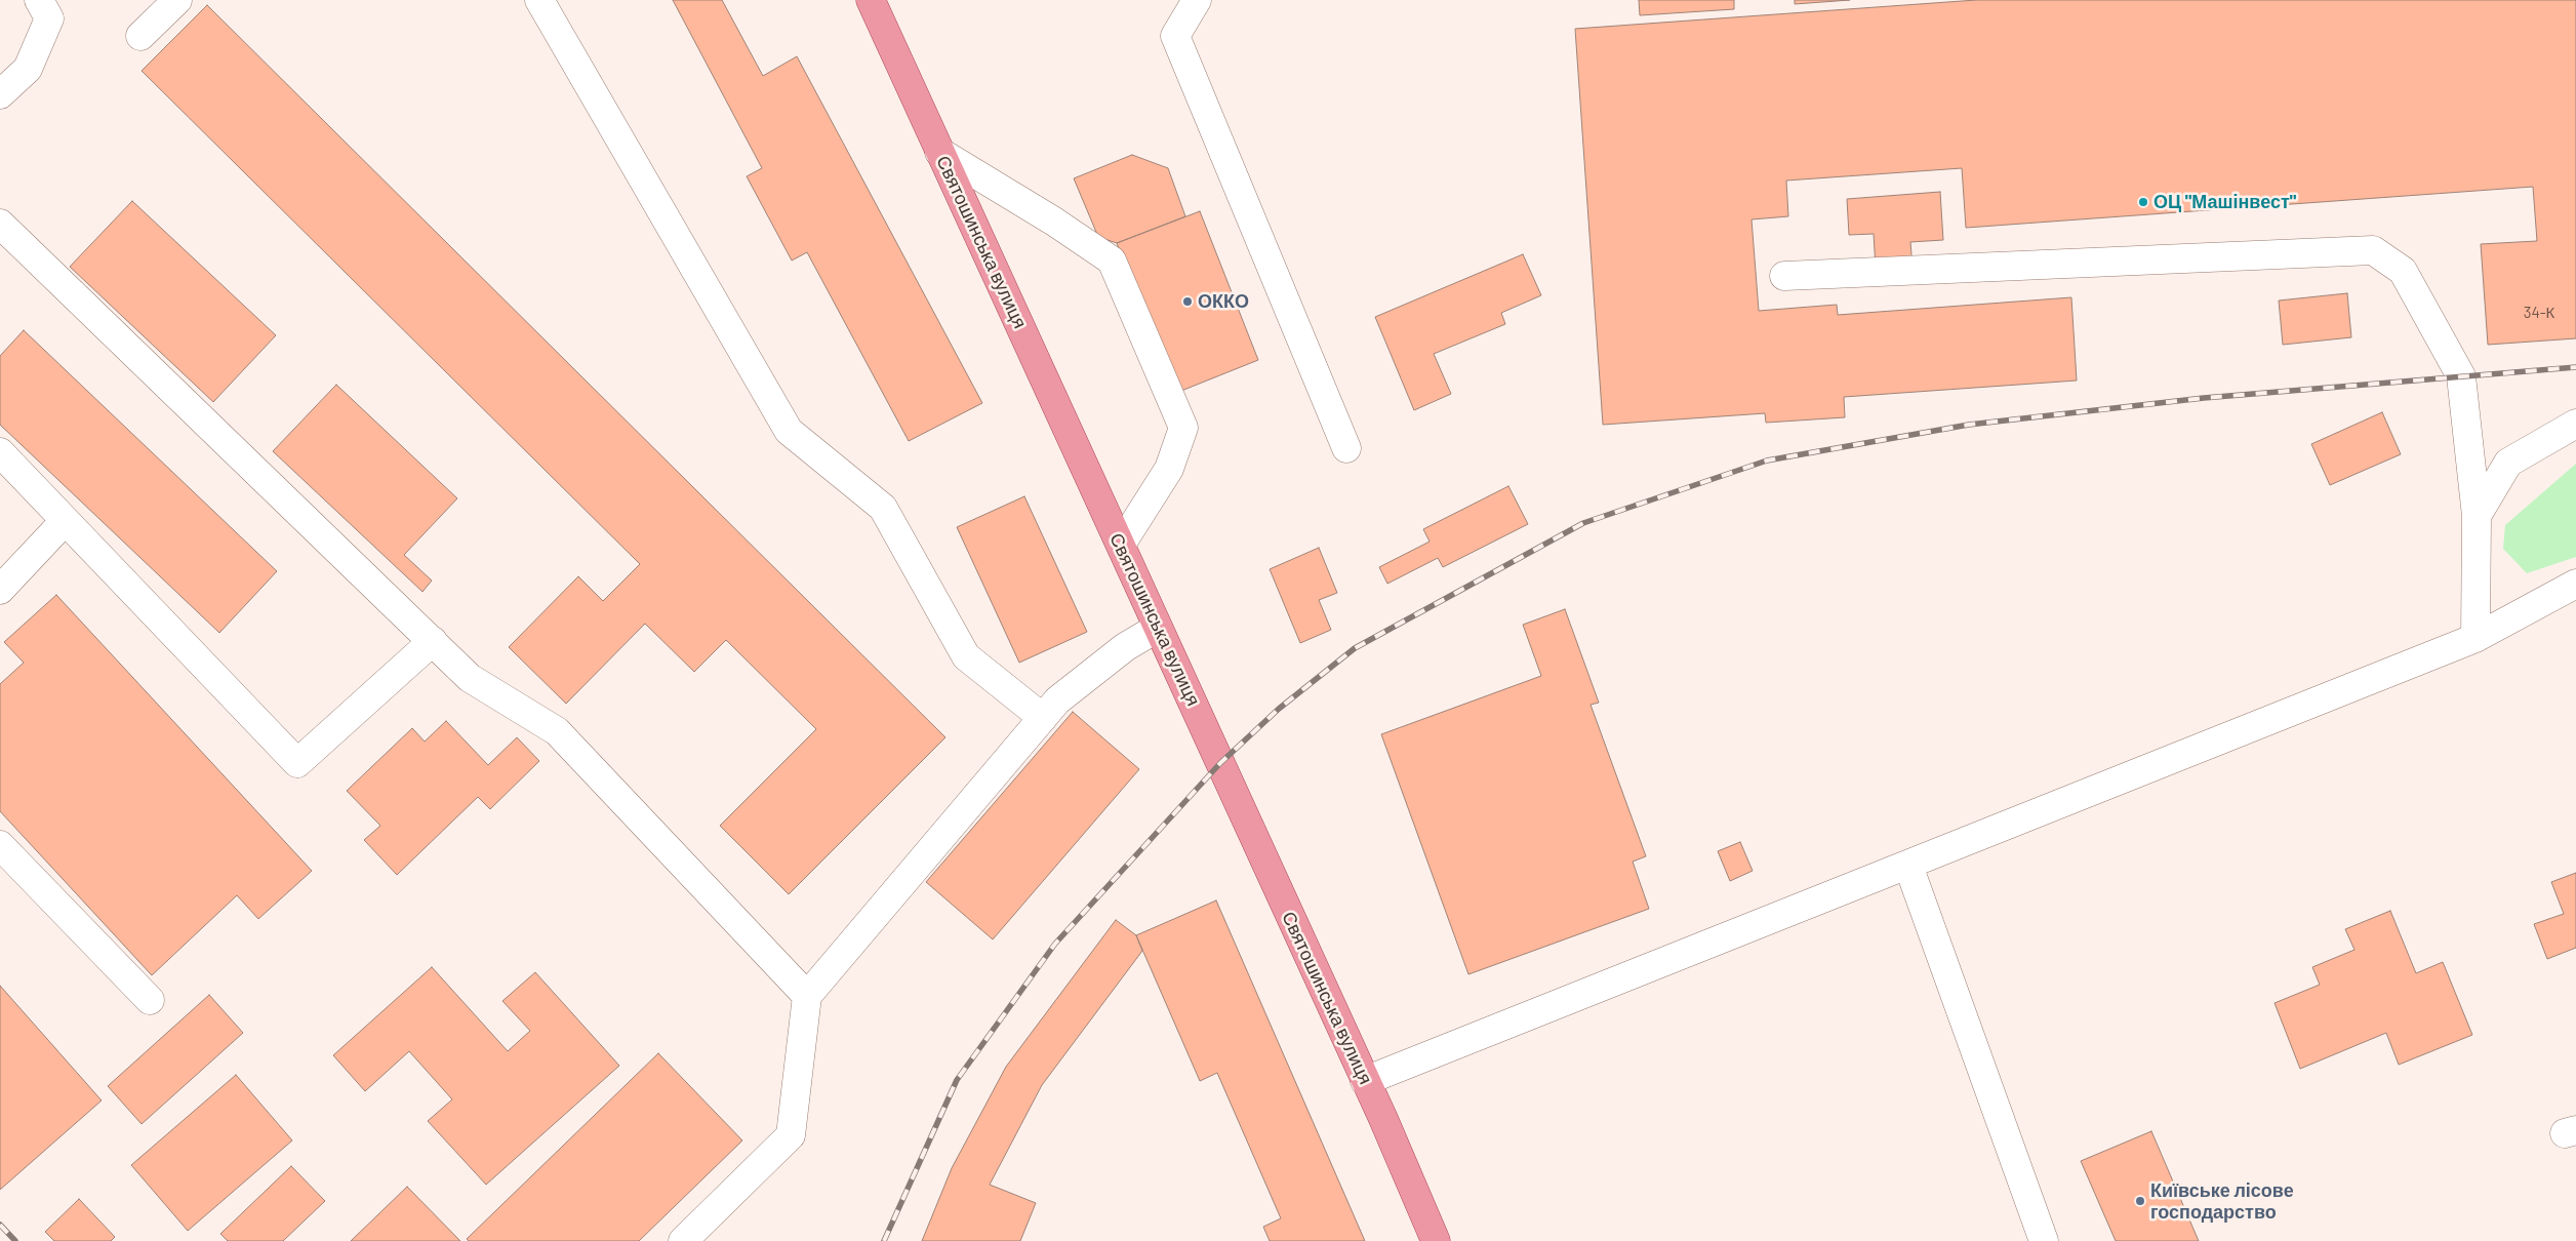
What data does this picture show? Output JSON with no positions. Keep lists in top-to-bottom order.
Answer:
{
  "streets": {
    "main road": ["Святошинська вулиця"]
  },
  "places": ["ОЦ \"Машінвест\"", "ОККО", "Київське лісове господарство"],
  "house_numbers": ["34-К"]
}
